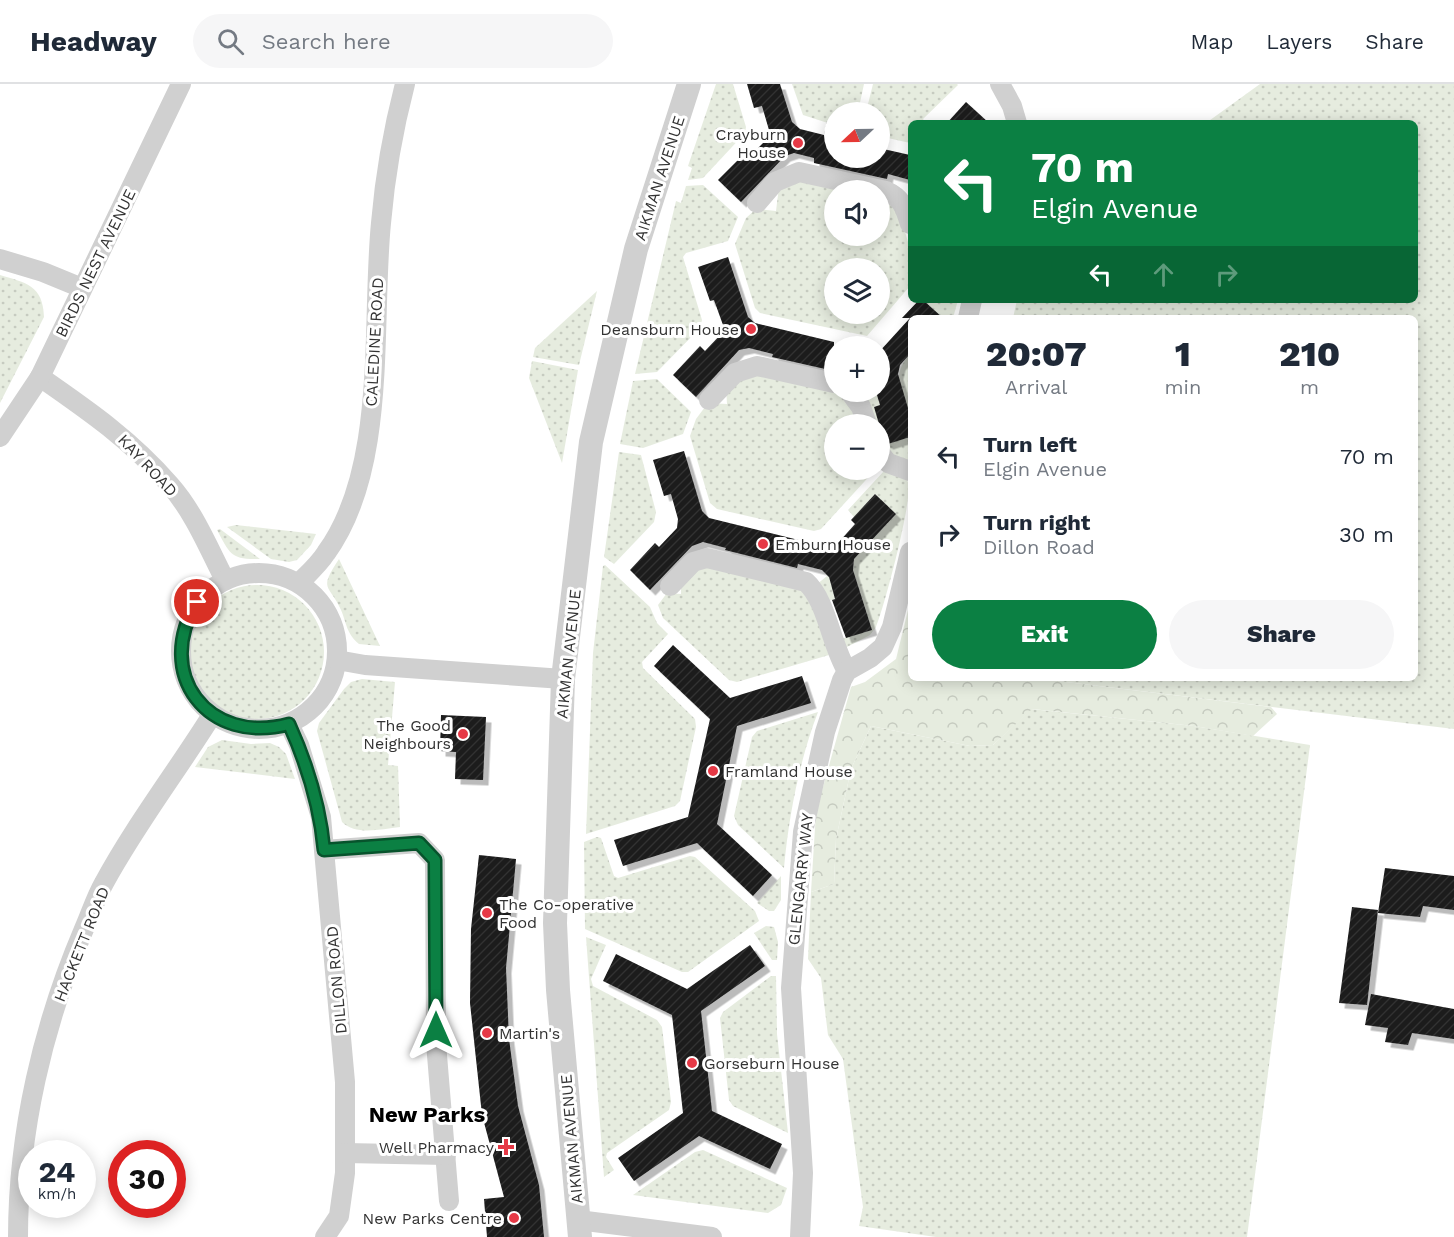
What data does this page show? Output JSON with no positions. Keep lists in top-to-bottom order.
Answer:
{
  "streets": {
    "street": [
      "AIKMAN AVENUE",
      "BIRDS NEST AVENUE",
      "CALEDINE ROAD",
      "KAY ROAD",
      "GLENGARRY WAY",
      "HACKETT ROAD",
      "DILLON ROAD"
    ]
  },
  "crossings": [
    ["BIRDS NEST AVENUE", "KAY ROAD"],
    ["CALEDINE ROAD", "KAY ROAD"],
    ["CALEDINE ROAD", "HACKETT ROAD"],
    ["CALEDINE ROAD", "DILLON ROAD"],
    ["KAY ROAD", "HACKETT ROAD"],
    ["KAY ROAD", "DILLON ROAD"],
    ["HACKETT ROAD", "DILLON ROAD"]
  ],
  "districts": ["New Parks"],
  "places": {
    "other": [
      "Crayburn House",
      "Deansburn House",
      "Emburn House",
      "The Good Neighbours",
      "Framland House",
      "The Co-operative Food",
      "Martin's",
      "Gorseburn House",
      "New Parks Centre"
    ],
    "health": ["Well Pharmacy"]
  },
  "north": "left",
  "page": {
    "header": "Headway",
    "search": "Search here",
    "nav": ["Map", "Layers", "Share"],
    "map_buttons": ["+", "−"],
    "turn": ["70 m", "Elgin Avenue"],
    "eta": [
      "20:07",
      "Arrival",
      "1",
      "min",
      "210",
      "m"
    ],
    "list": [
      {
        "name": "Turn left",
        "note": "Elgin Avenue",
        "value": "70 m"
      },
      {
        "name": "Turn right",
        "note": "Dillon Road",
        "value": "30 m"
      }
    ],
    "buttons": ["Exit", "Share"],
    "speed": "24 km/h",
    "limit": "30"
  }
}
